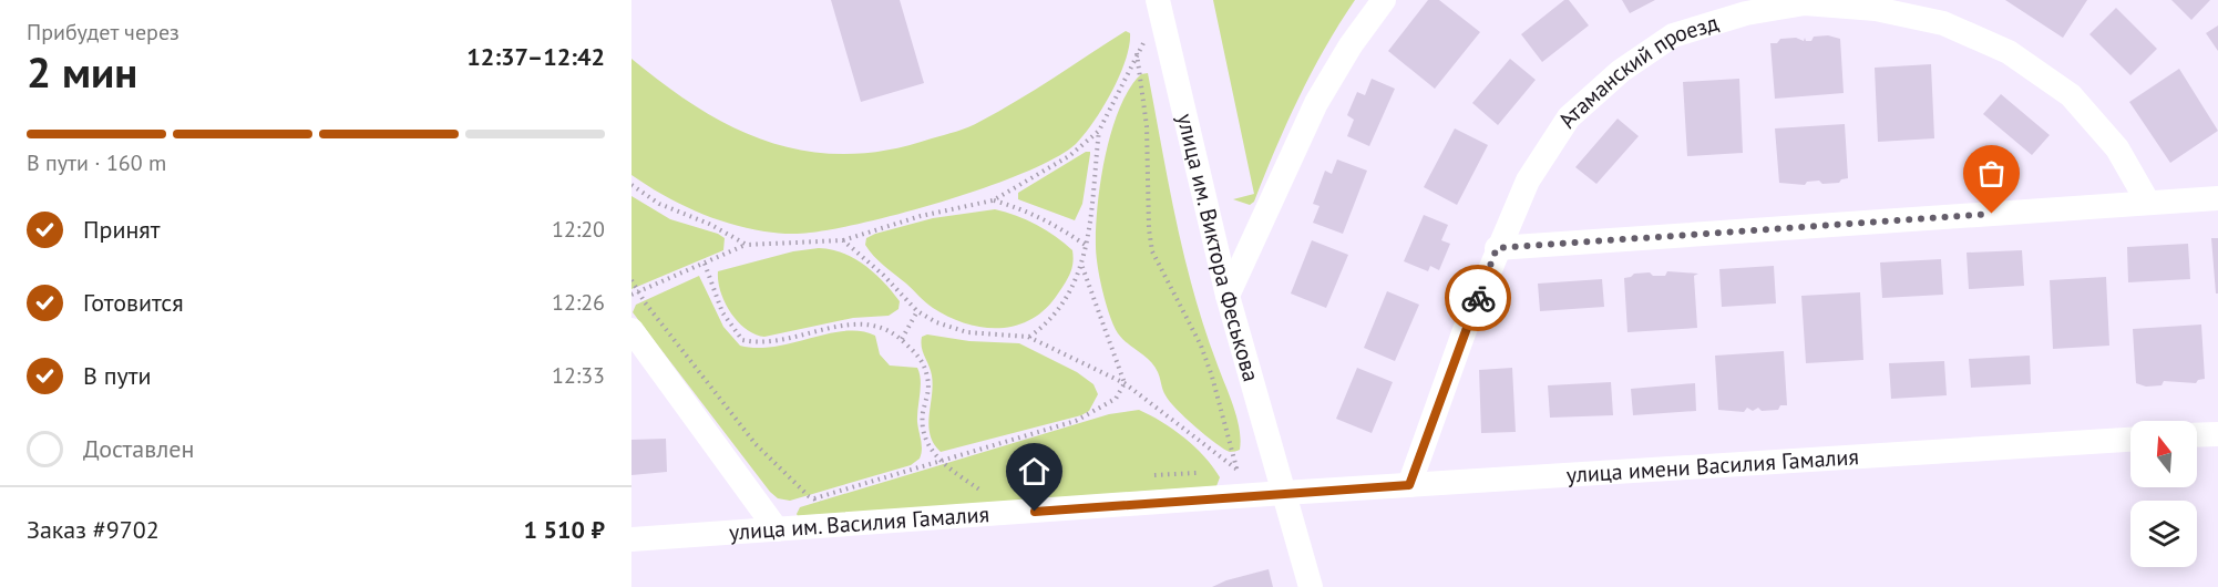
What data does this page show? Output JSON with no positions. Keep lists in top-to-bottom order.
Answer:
{
  "streets": {
    "street": [
      "Атаманский проезд",
      "улица им. Виктора Феськова",
      "улица имени Василия Гамалия",
      "улица им. Василия Гамалия"
    ]
  },
  "crossings": [
    ["Атаманский проезд", "улица имени Василия Гамалия"],
    ["улица им. Виктора Феськова", "улица имени Василия Гамалия"],
    ["улица им. Виктора Феськова", "улица им. Василия Гамалия"],
    ["улица имени Василия Гамалия", "улица им. Василия Гамалия"]
  ],
  "north": "top",
  "page": {
    "heading": ["2 мин", "Прибудет через", "12:37–12:42"],
    "panel": ["Заказ #9702", "1 510 ₽"],
    "bar": "В пути · 160 m",
    "list": [
      ["Принят", "12:20"],
      ["Готовится", "12:26"],
      ["В пути", "12:33"],
      "Доставлен"
    ]
  }
}
